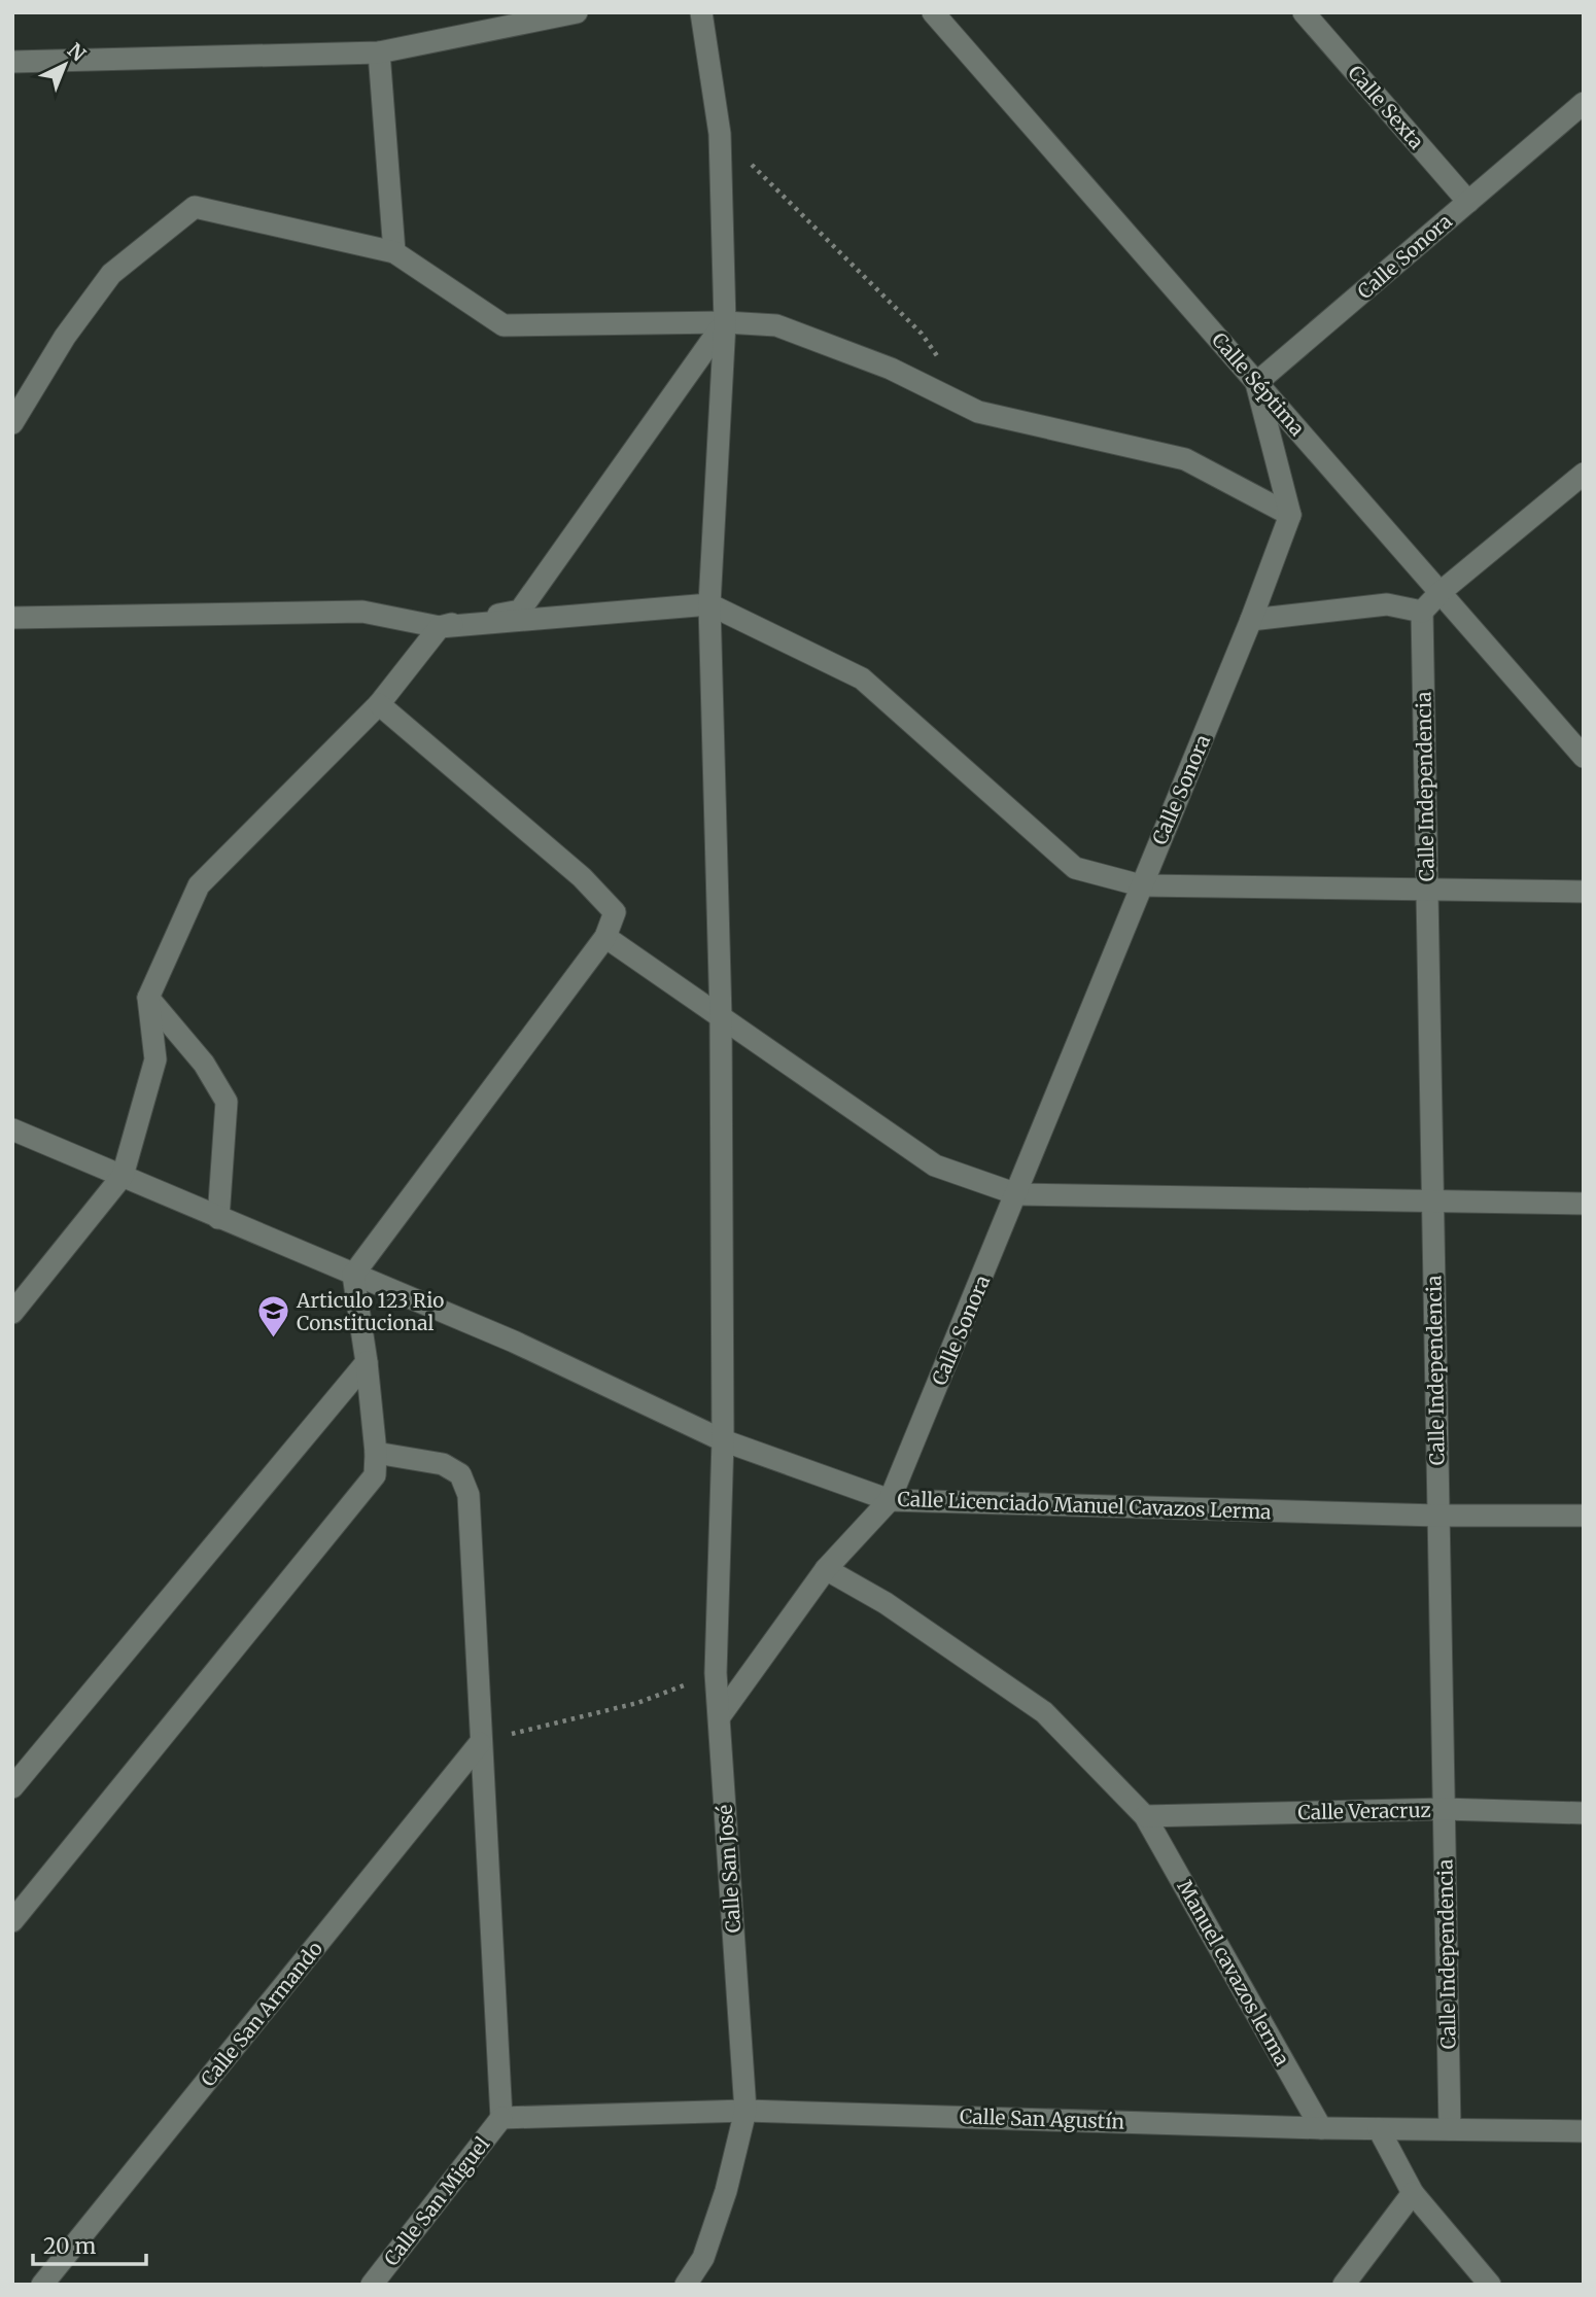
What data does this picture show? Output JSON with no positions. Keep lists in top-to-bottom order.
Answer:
{
  "streets": {
    "street": [
      "Calle Sexta",
      "Calle Sonora",
      "Calle Séptima",
      "Calle Independencia",
      "Calle Licenciado Manuel Cavazos Lerma",
      "Calle Veracruz",
      "Calle San José",
      "Manuel cavazos lerma",
      "Calle San Armando",
      "Calle San Agustín",
      "Calle San Miguel"
    ]
  },
  "crossings": [
    ["Calle Sexta", "Calle Sonora"],
    ["Calle Sonora", "Calle Séptima"],
    ["Calle Sonora", "Calle Licenciado Manuel Cavazos Lerma"],
    ["Calle Sonora", "Calle San José"],
    ["Calle Independencia", "Calle Licenciado Manuel Cavazos Lerma"],
    ["Calle Independencia", "Calle Veracruz"],
    ["Calle Independencia", "Calle San Agustín"],
    ["Calle Licenciado Manuel Cavazos Lerma", "Calle San José"],
    ["Calle Veracruz", "Manuel cavazos lerma"],
    ["Calle San José", "Calle San Agustín"],
    ["Manuel cavazos lerma", "Calle San Agustín"],
    ["Calle San Agustín", "Calle San Miguel"]
  ],
  "places": {
    "school or university": ["Articulo 123 Rio Constitucional"]
  },
  "scale_bar": "20 m",
  "north": "top right"
}
